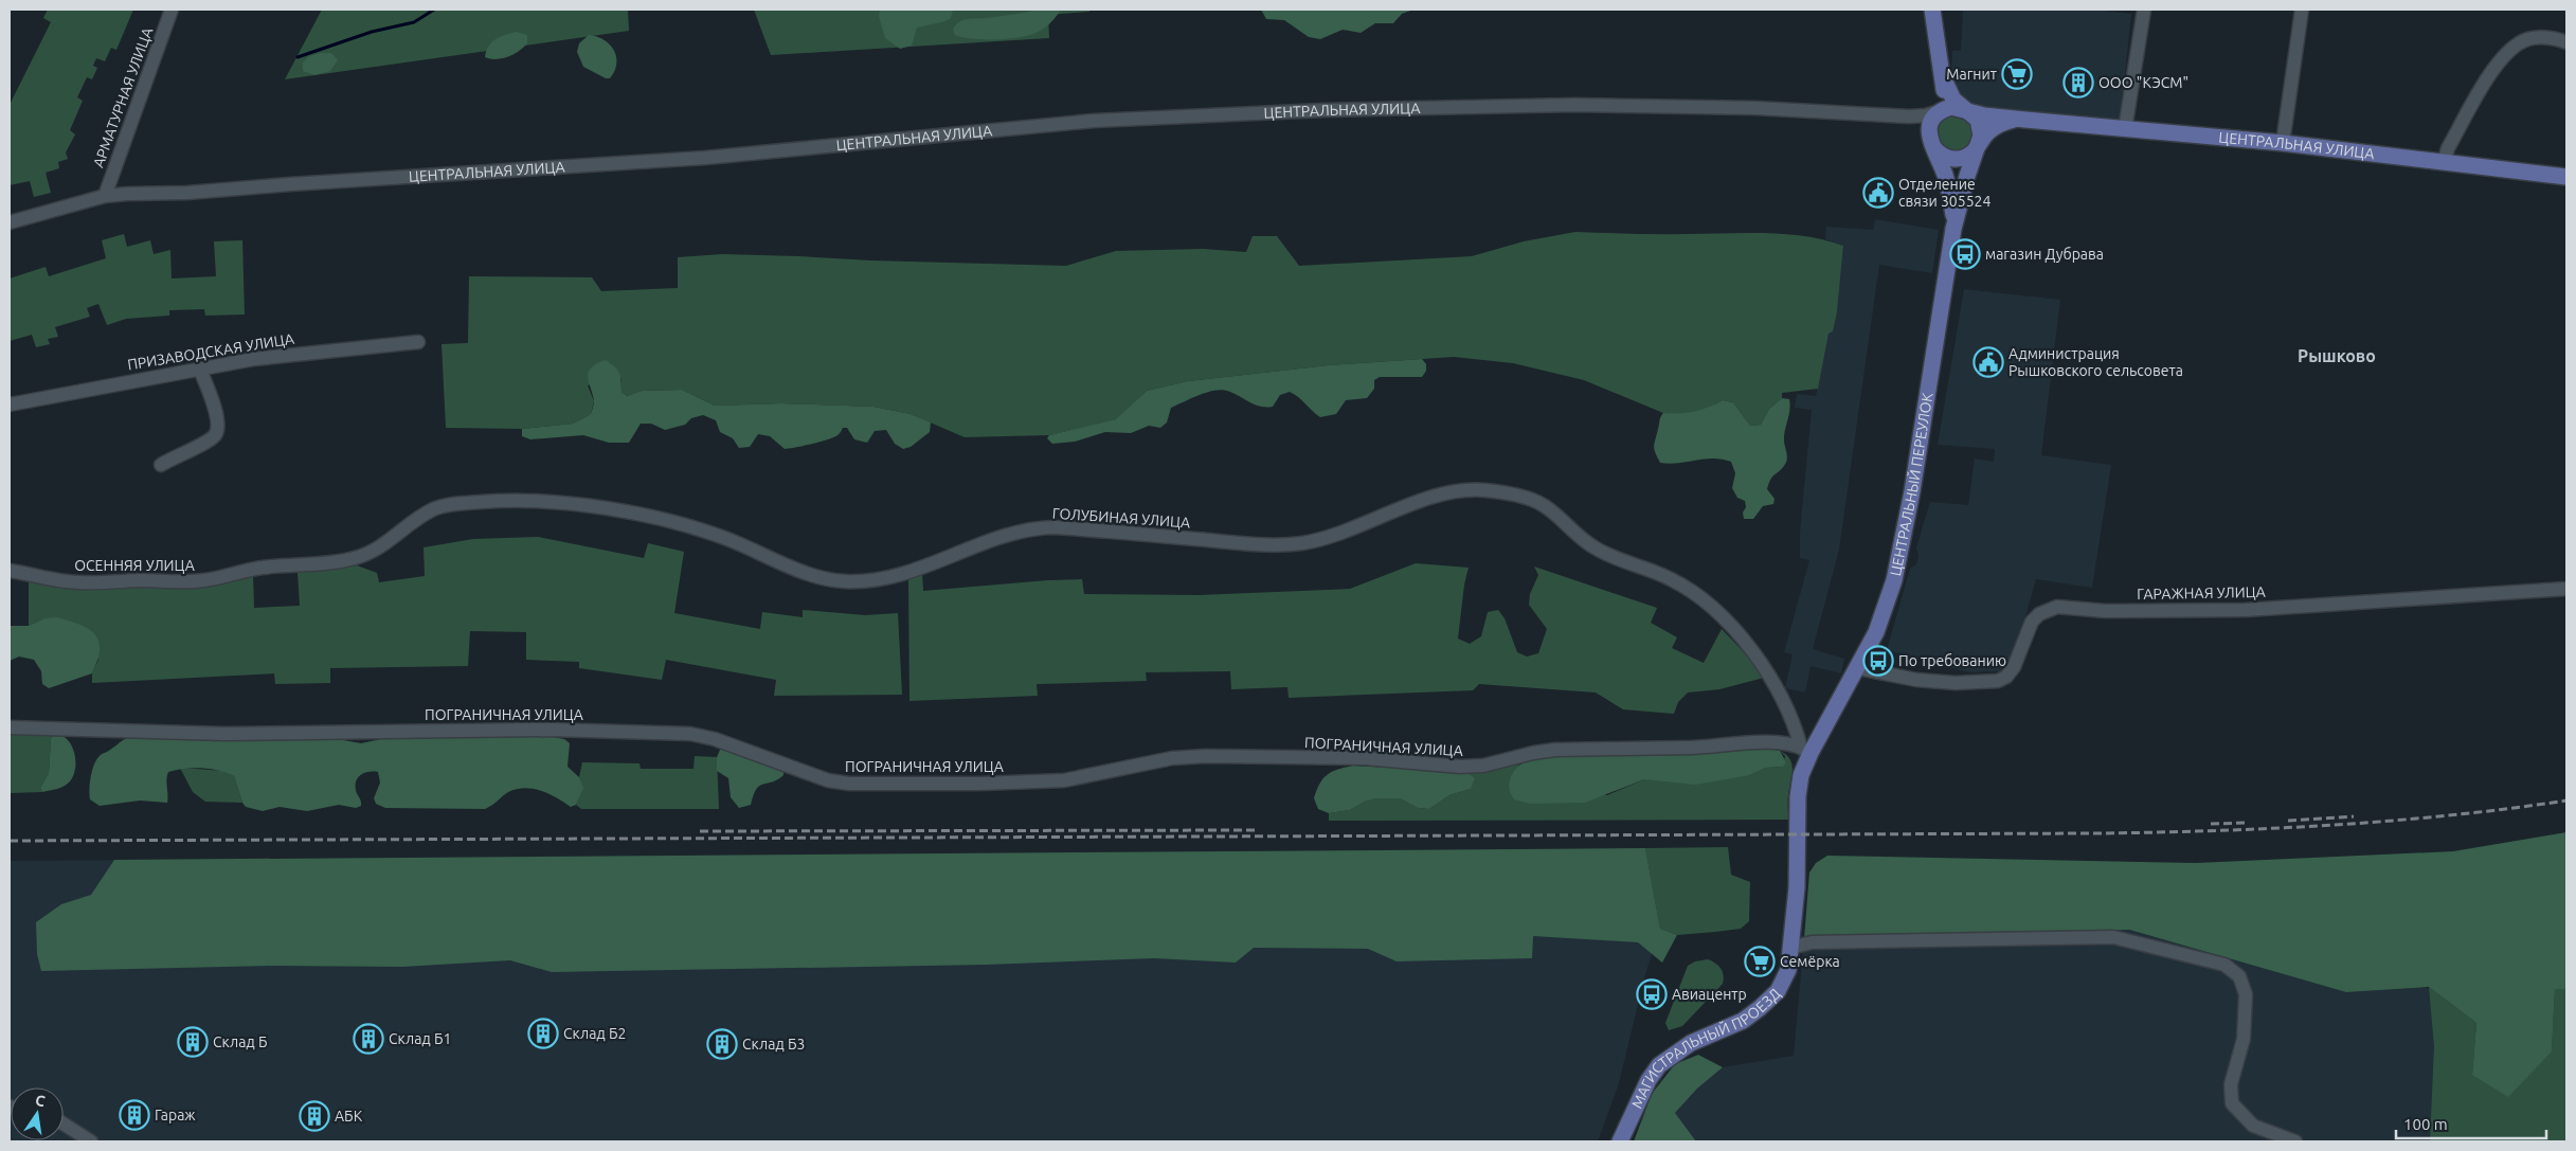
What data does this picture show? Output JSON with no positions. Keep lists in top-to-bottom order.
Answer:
{
  "streets": {
    "main road": ["ЦЕНТРАЛЬНАЯ УЛИЦА", "ЦЕНТРАЛЬНЫЙ ПЕРЕУЛОК", "МАГИСТРАЛЬНЫЙ ПРОЕЗД"],
    "street": [
      "АРМАТУРНАЯ УЛИЦА",
      "ПРИЗАВОДСКАЯ УЛИЦА",
      "ГОЛУБИНАЯ УЛИЦА",
      "ОСЕННЯЯ УЛИЦА",
      "ГАРАЖНАЯ УЛИЦА",
      "ПОГРАНИЧНАЯ УЛИЦА"
    ]
  },
  "crossings": [
    ["АРМАТУРНАЯ УЛИЦА", "ЦЕНТРАЛЬНАЯ УЛИЦА"],
    ["ЦЕНТРАЛЬНЫЙ ПЕРЕУЛОК", "ГОЛУБИНАЯ УЛИЦА"],
    ["ЦЕНТРАЛЬНЫЙ ПЕРЕУЛОК", "ГАРАЖНАЯ УЛИЦА"],
    ["ЦЕНТРАЛЬНЫЙ ПЕРЕУЛОК", "ПОГРАНИЧНАЯ УЛИЦА"],
    ["ЦЕНТРАЛЬНЫЙ ПЕРЕУЛОК", "МАГИСТРАЛЬНЫЙ ПРОЕЗД"],
    ["ГОЛУБИНАЯ УЛИЦА", "ОСЕННЯЯ УЛИЦА"],
    ["ГОЛУБИНАЯ УЛИЦА", "ПОГРАНИЧНАЯ УЛИЦА"],
    ["ГОЛУБИНАЯ УЛИЦА", "МАГИСТРАЛЬНЫЙ ПРОЕЗД"],
    ["ПОГРАНИЧНАЯ УЛИЦА", "МАГИСТРАЛЬНЫЙ ПРОЕЗД"]
  ],
  "districts": ["Рышково"],
  "places": {
    "supermarket": ["Магнит", "Семёрка"],
    "building": [
      "ООО \"КЭСМ\"",
      "Склад Б2",
      "Склад Б1",
      "Склад Б",
      "Склад Б3",
      "Гараж",
      "АБК"
    ],
    "public building": ["Отделение связи 305524", "Администрация Рышковского сельсовета"],
    "bus stop": ["магазин Дубрава", "По требованию", "Авиацентр"]
  },
  "scale_bar": "100 m",
  "north": "top"
}
